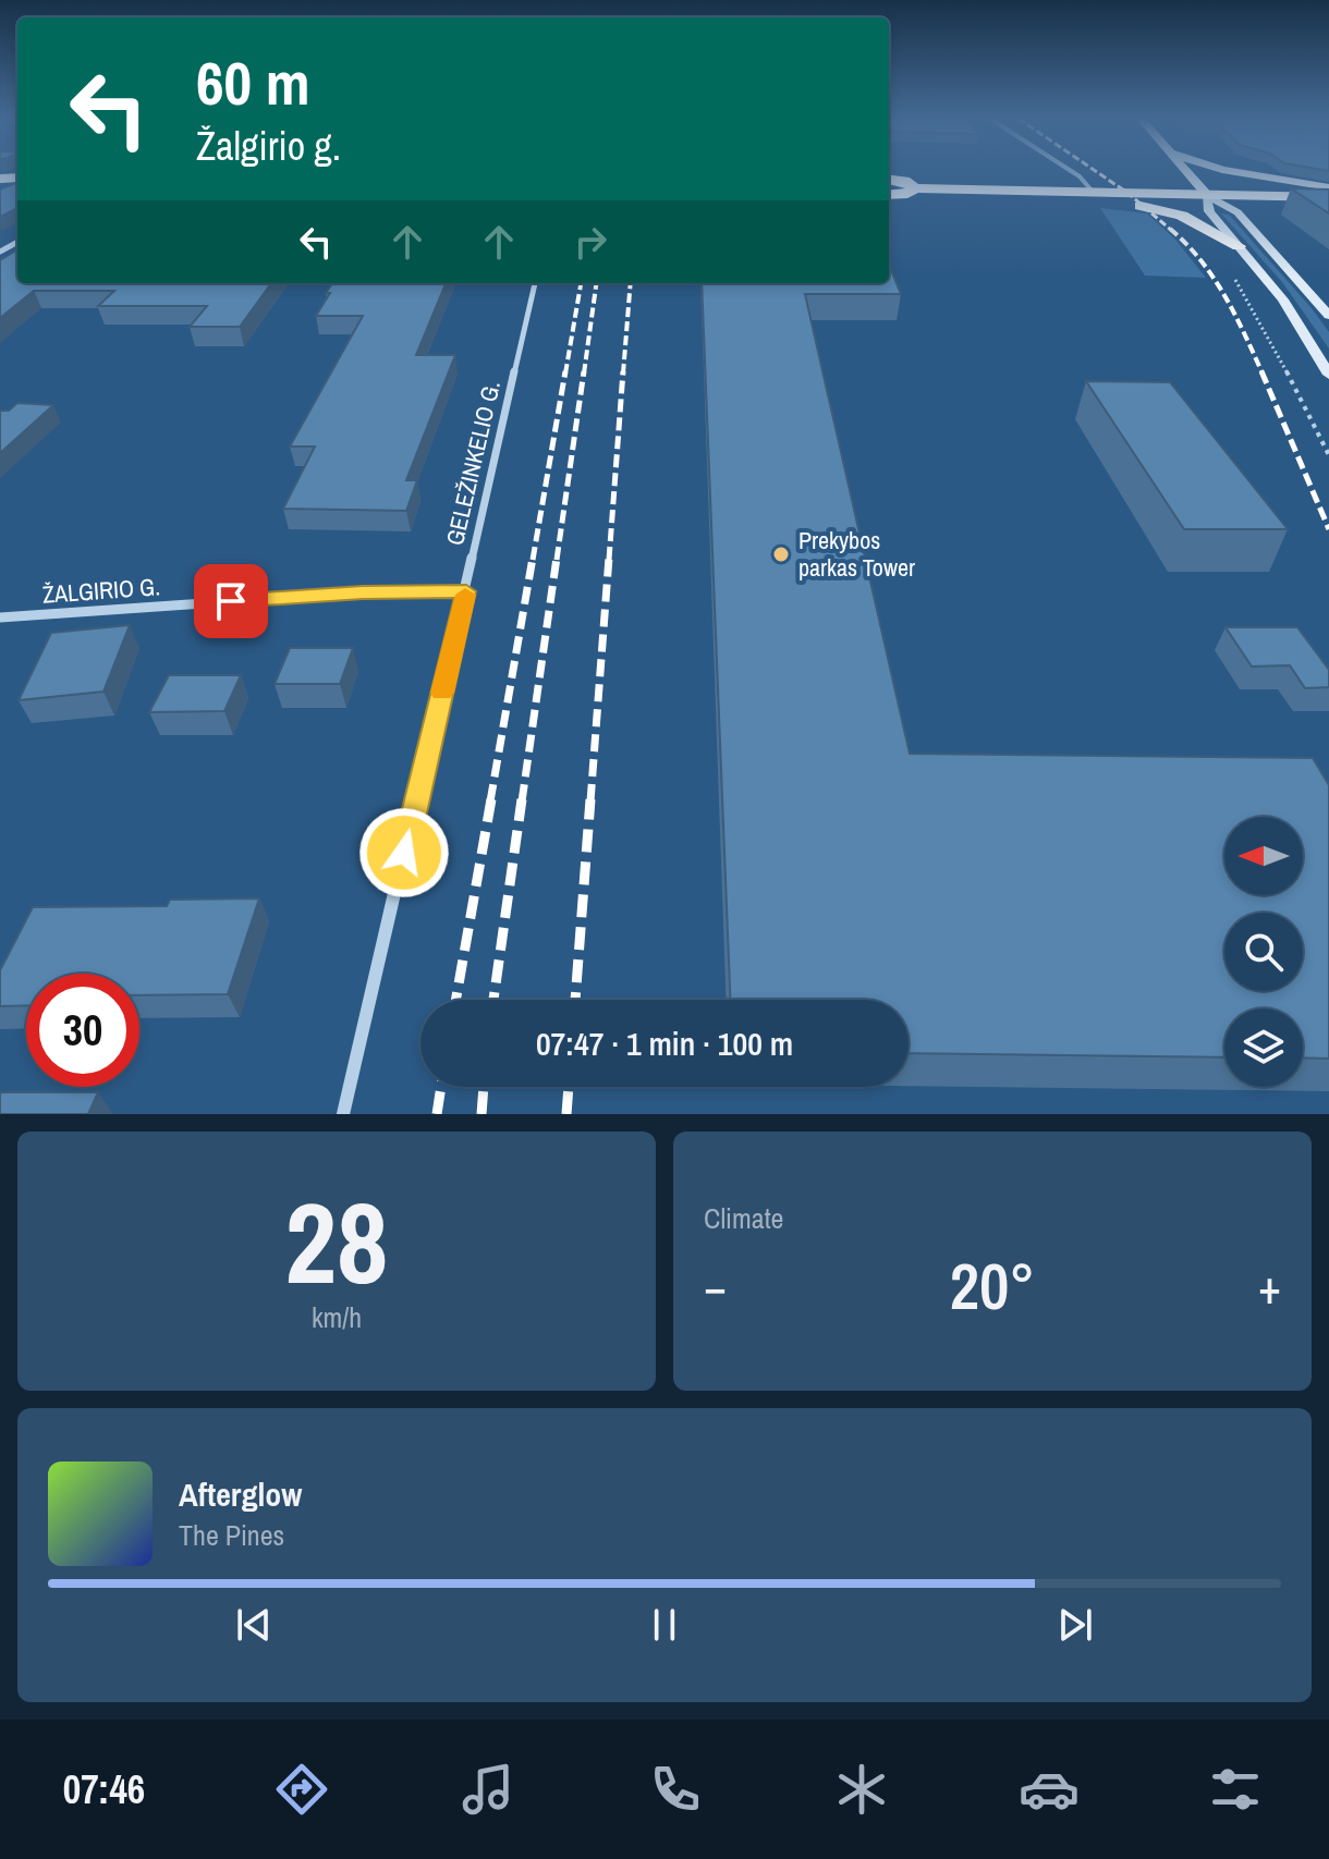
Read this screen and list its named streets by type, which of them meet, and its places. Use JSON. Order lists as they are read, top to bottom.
{
  "streets": {
    "street": ["GELEŽINKELIO G.", "ŽALGIRIO G."]
  },
  "crossings": [
    ["GELEŽINKELIO G.", "ŽALGIRIO G."]
  ],
  "places": ["Prekybos parkas Tower"],
  "north": "left",
  "page": {
    "turn": ["60 m", "Žalgirio g."],
    "limit": "30",
    "trip": "07:47 · 1 min · 100 m",
    "tile": [
      ["28", "km/h"],
      "Climate"
    ],
    "heat": ["−", "20°", "+"],
    "song": ["Afterglow", "The Pines"],
    "tabs": "07:46"
  }
}
